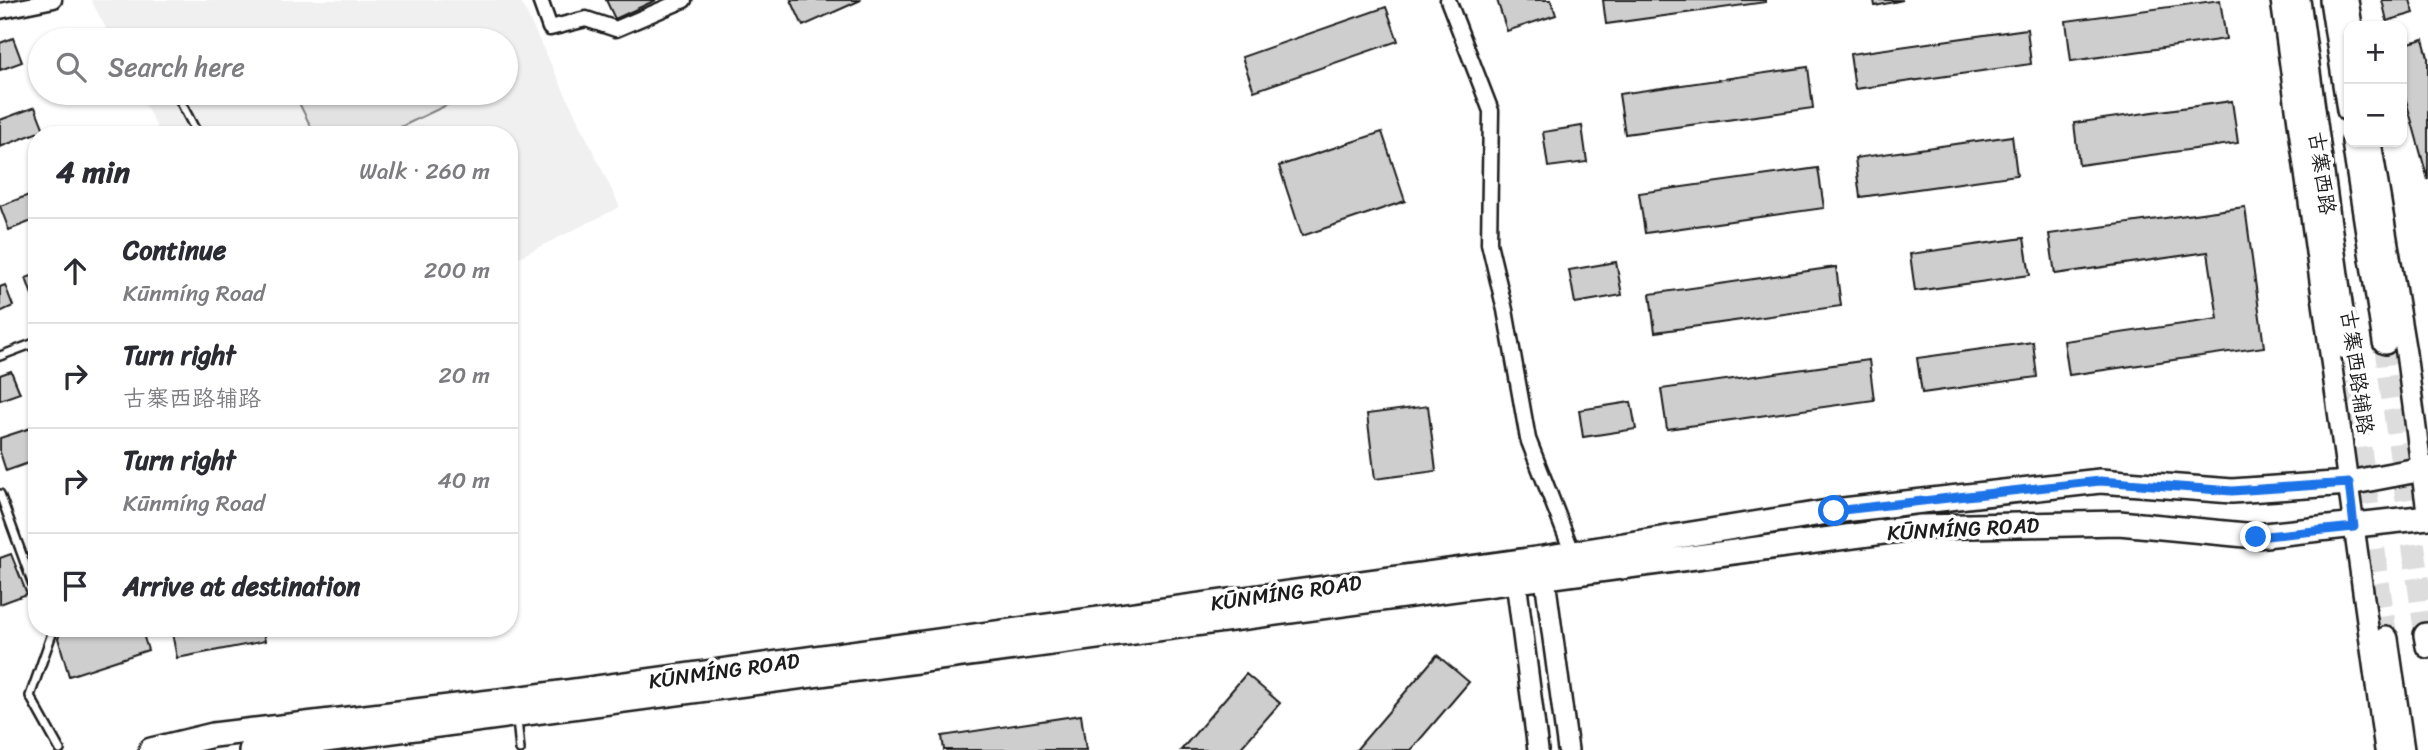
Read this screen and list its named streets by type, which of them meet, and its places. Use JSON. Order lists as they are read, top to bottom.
{
  "streets": {
    "main road": ["古寨西路", "古寨西路辅路", "KŪNMÍNG ROAD"]
  },
  "crossings": [
    ["古寨西路辅路", "KŪNMÍNG ROAD"]
  ],
  "page": {
    "map_buttons": ["+", "−"],
    "search": "Search here",
    "heading": ["4 min", "Walk · 260 m"],
    "list": [
      ["Continue", "Kūnmíng Road", "200 m"],
      ["Turn right", "古寨西路辅路", "20 m"],
      ["Turn right", "Kūnmíng Road", "40 m"],
      "Arrive at destination"
    ]
  }
}
